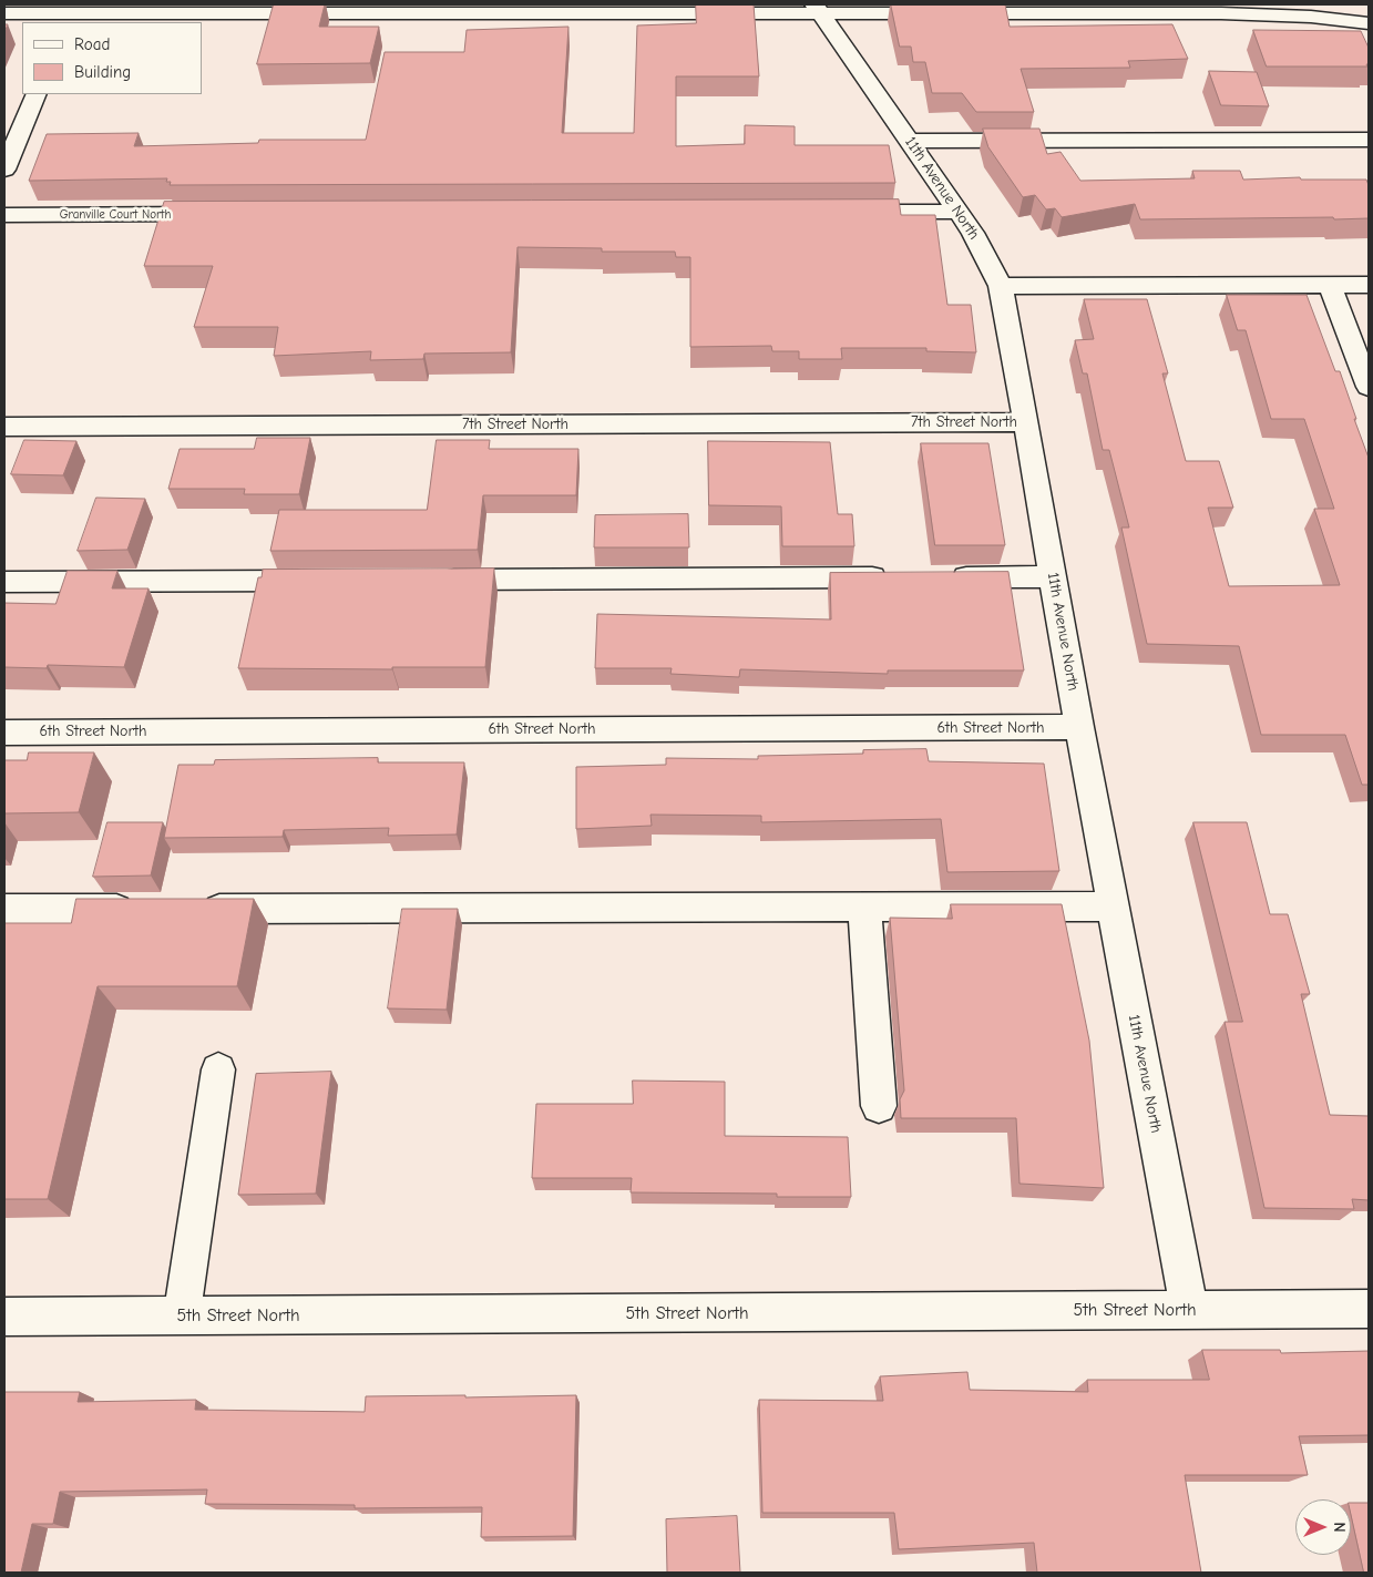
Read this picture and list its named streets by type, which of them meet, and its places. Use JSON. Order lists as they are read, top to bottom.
{
  "streets": {
    "street": [
      "11th Avenue North",
      "Granville Court North",
      "7th Street North",
      "6th Street North",
      "5th Street North"
    ]
  },
  "crossings": [
    ["11th Avenue North", "7th Street North"],
    ["11th Avenue North", "6th Street North"],
    ["11th Avenue North", "5th Street North"]
  ],
  "legend": ["Road", "Building"],
  "north": "right"
}
